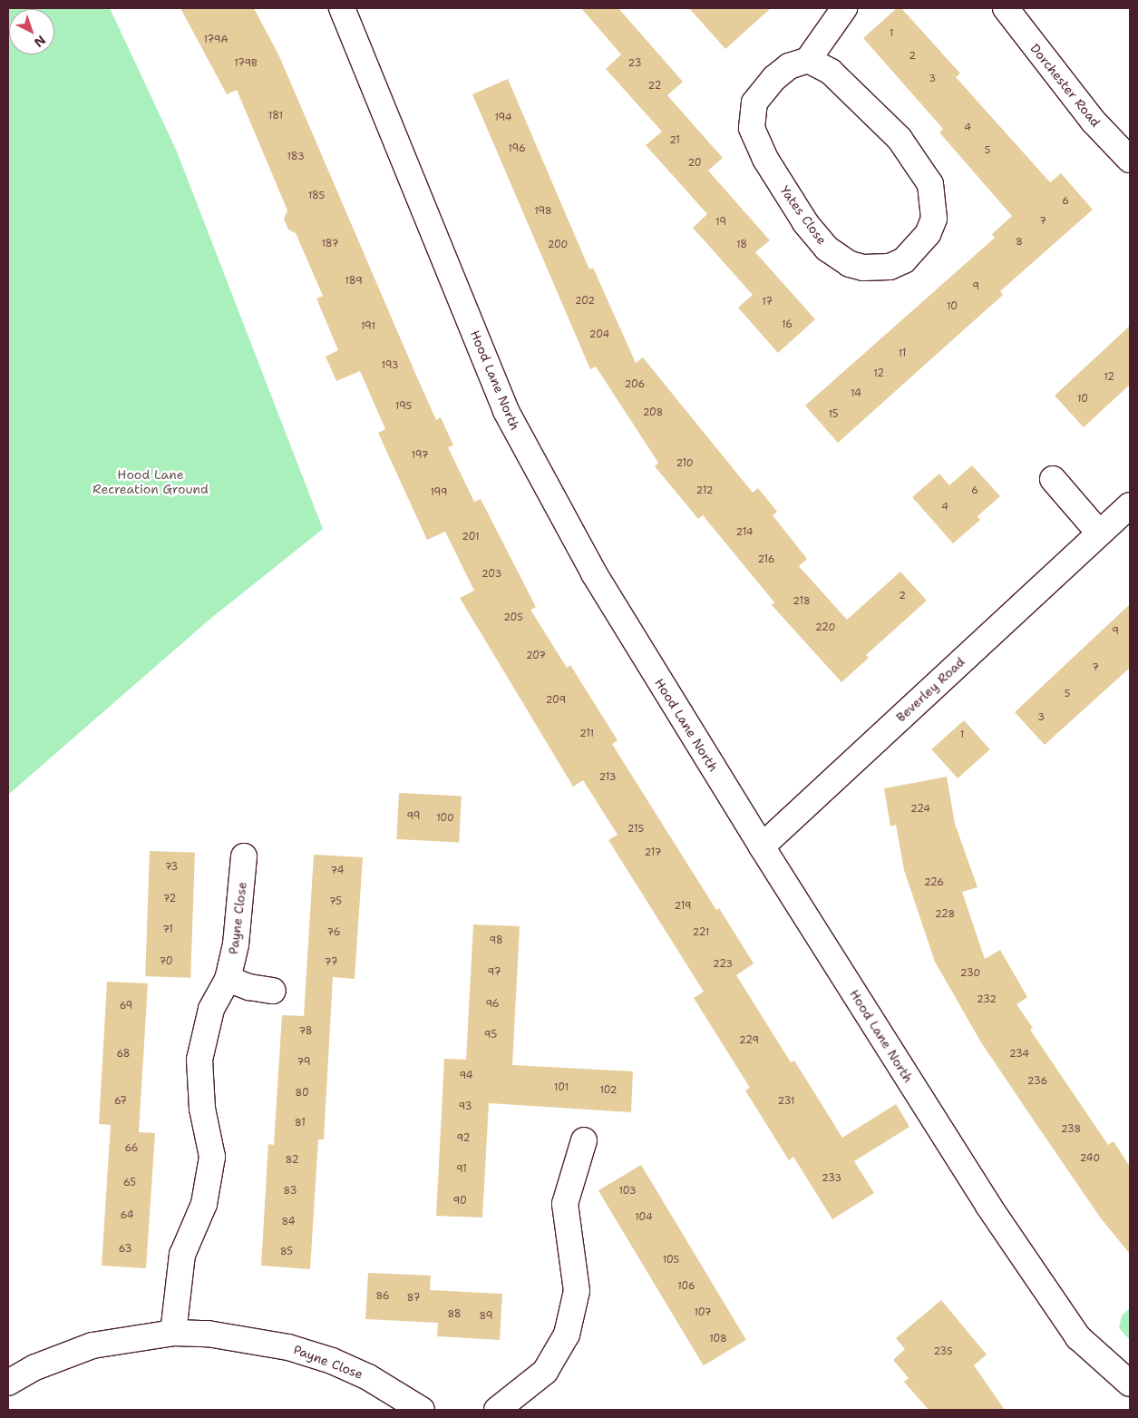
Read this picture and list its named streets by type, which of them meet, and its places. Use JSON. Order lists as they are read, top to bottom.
{
  "streets": {
    "street": [
      "Dorchester Road",
      "Yates Close",
      "Hood Lane North",
      "Beverley Road",
      "Payne Close"
    ]
  },
  "crossings": [
    ["Hood Lane North", "Beverley Road"]
  ],
  "parks": ["Hood Lane Recreation Ground"],
  "house_numbers": [
    "1",
    "179A",
    "2",
    "179B",
    "23",
    "3",
    "22",
    "181",
    "194",
    "4",
    "21",
    "196",
    "5",
    "183",
    "20",
    "185",
    "6",
    "198",
    "7",
    "19",
    "8",
    "187",
    "200",
    "18",
    "189",
    "9",
    "202",
    "17",
    "10",
    "16",
    "191",
    "204",
    "11",
    "193",
    "12",
    "12",
    "206",
    "14",
    "10",
    "195",
    "208",
    "15",
    "197",
    "210",
    "212",
    "6",
    "199",
    "4",
    "214",
    "201",
    "216",
    "203",
    "2",
    "218",
    "205",
    "220",
    "9",
    "207",
    "7",
    "5",
    "209",
    "3",
    "211",
    "1",
    "213",
    "224",
    "99",
    "100",
    "215",
    "217",
    "73",
    "74",
    "226",
    "72",
    "75",
    "219",
    "228",
    "71",
    "76",
    "221",
    "98",
    "70",
    "77",
    "223",
    "97",
    "230",
    "232",
    "96",
    "69",
    "78",
    "95",
    "229",
    "68",
    "234",
    "79",
    "94",
    "236",
    "101",
    "102",
    "80",
    "67",
    "231",
    "93",
    "81",
    "238",
    "92",
    "66",
    "240",
    "82",
    "91",
    "233",
    "65",
    "83",
    "103",
    "90",
    "64",
    "104",
    "84",
    "63",
    "85",
    "105",
    "106",
    "86",
    "87",
    "107",
    "88",
    "89",
    "108",
    "235"
  ],
  "north": "bottom right"
}
